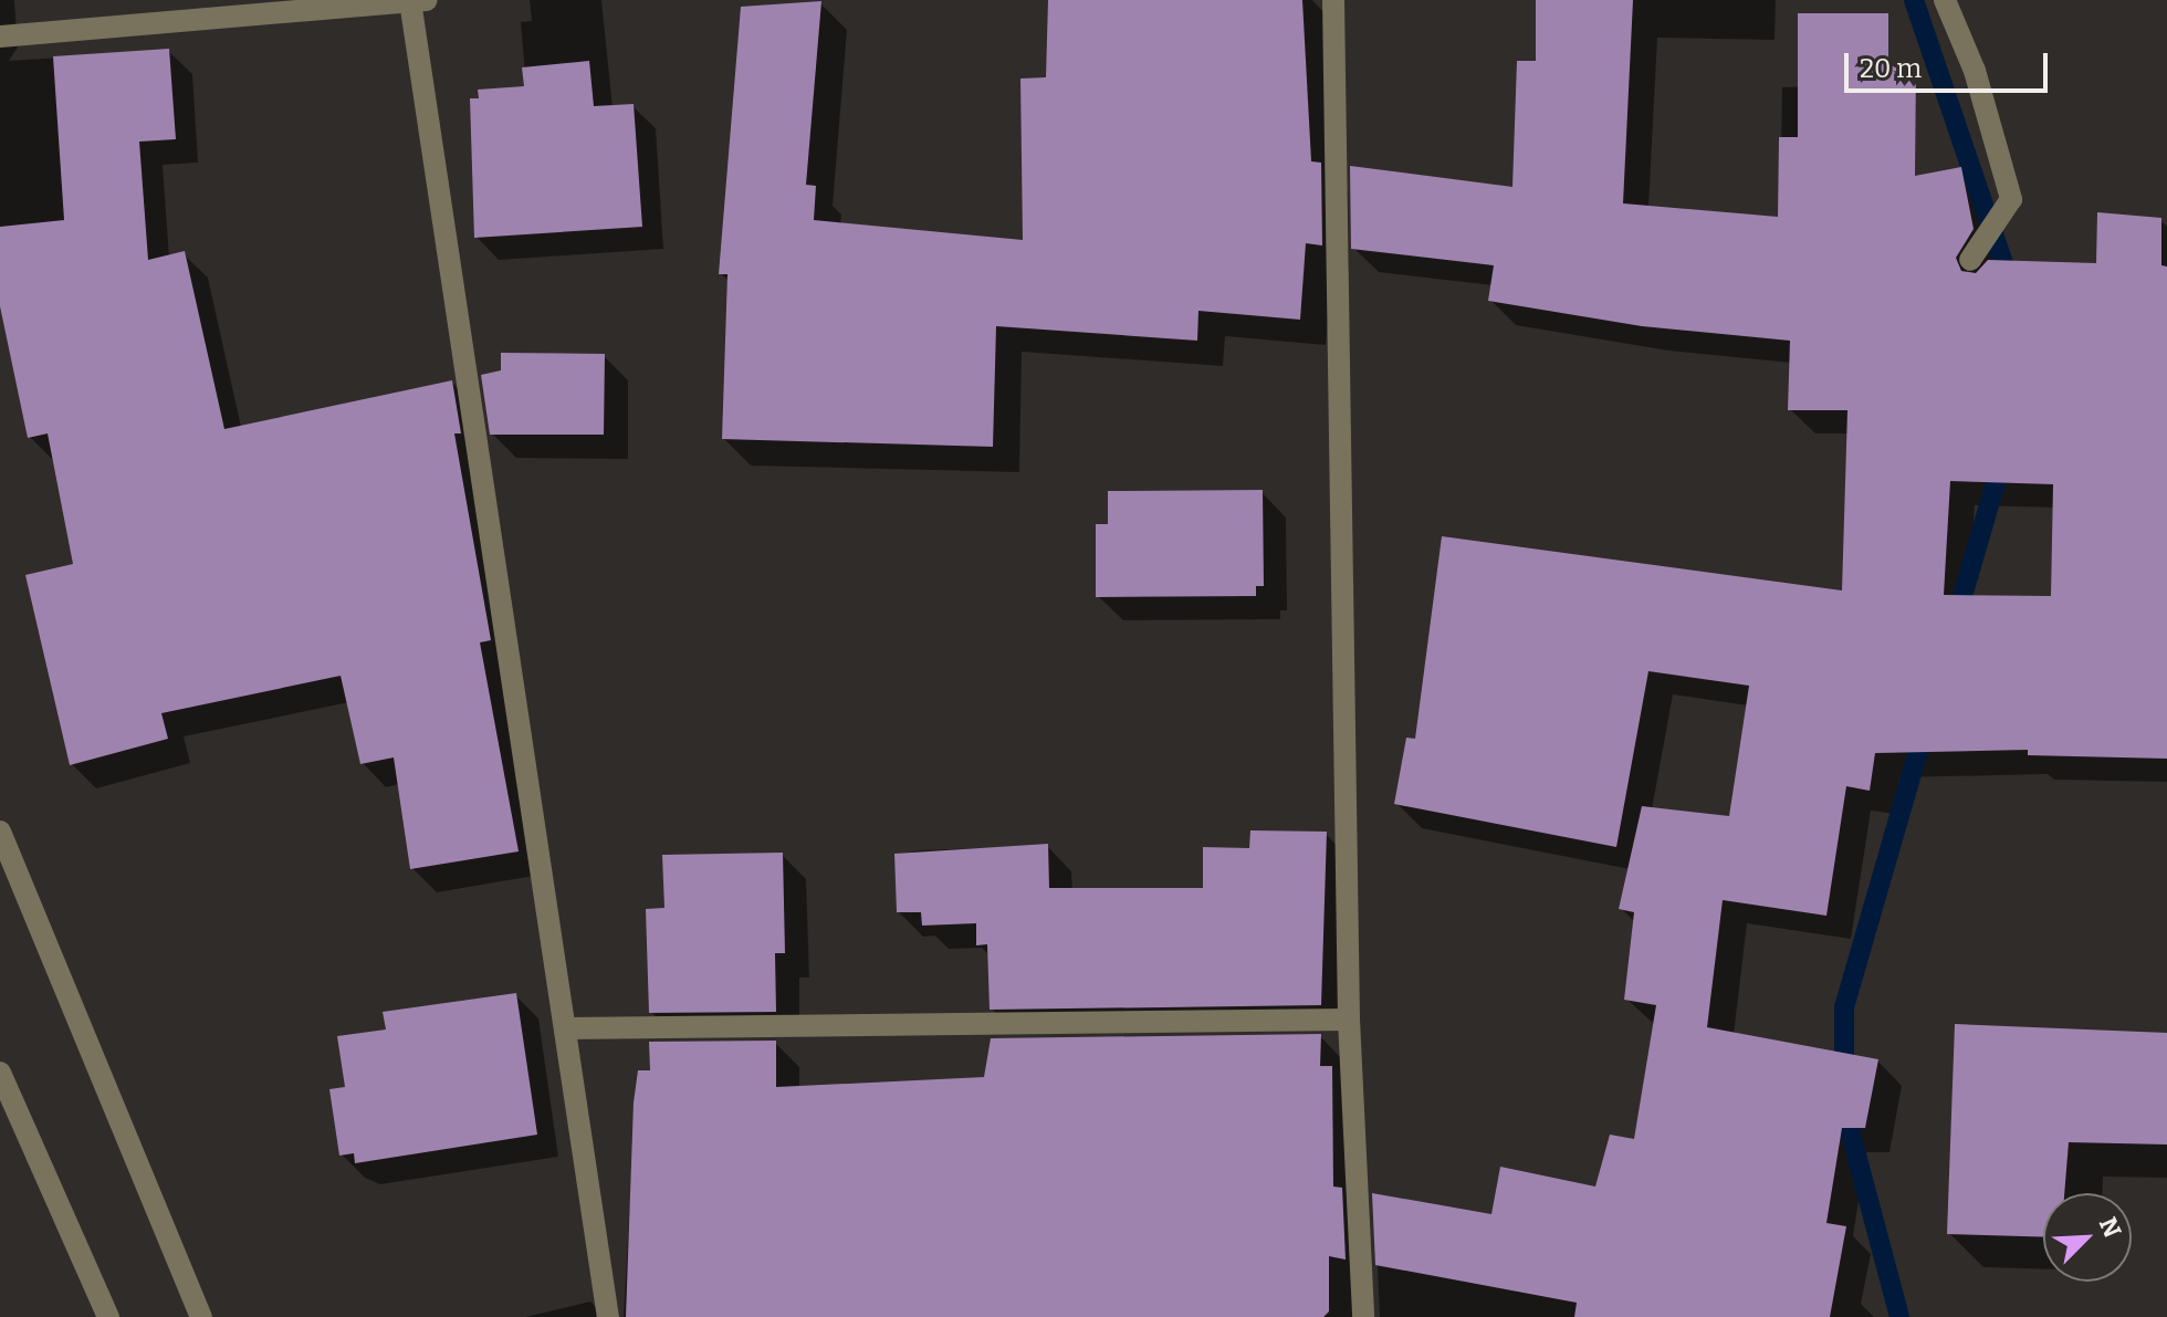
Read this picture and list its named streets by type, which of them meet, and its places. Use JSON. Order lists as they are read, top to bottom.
{
  "scale_bar": "20 m",
  "north": "top right"
}
